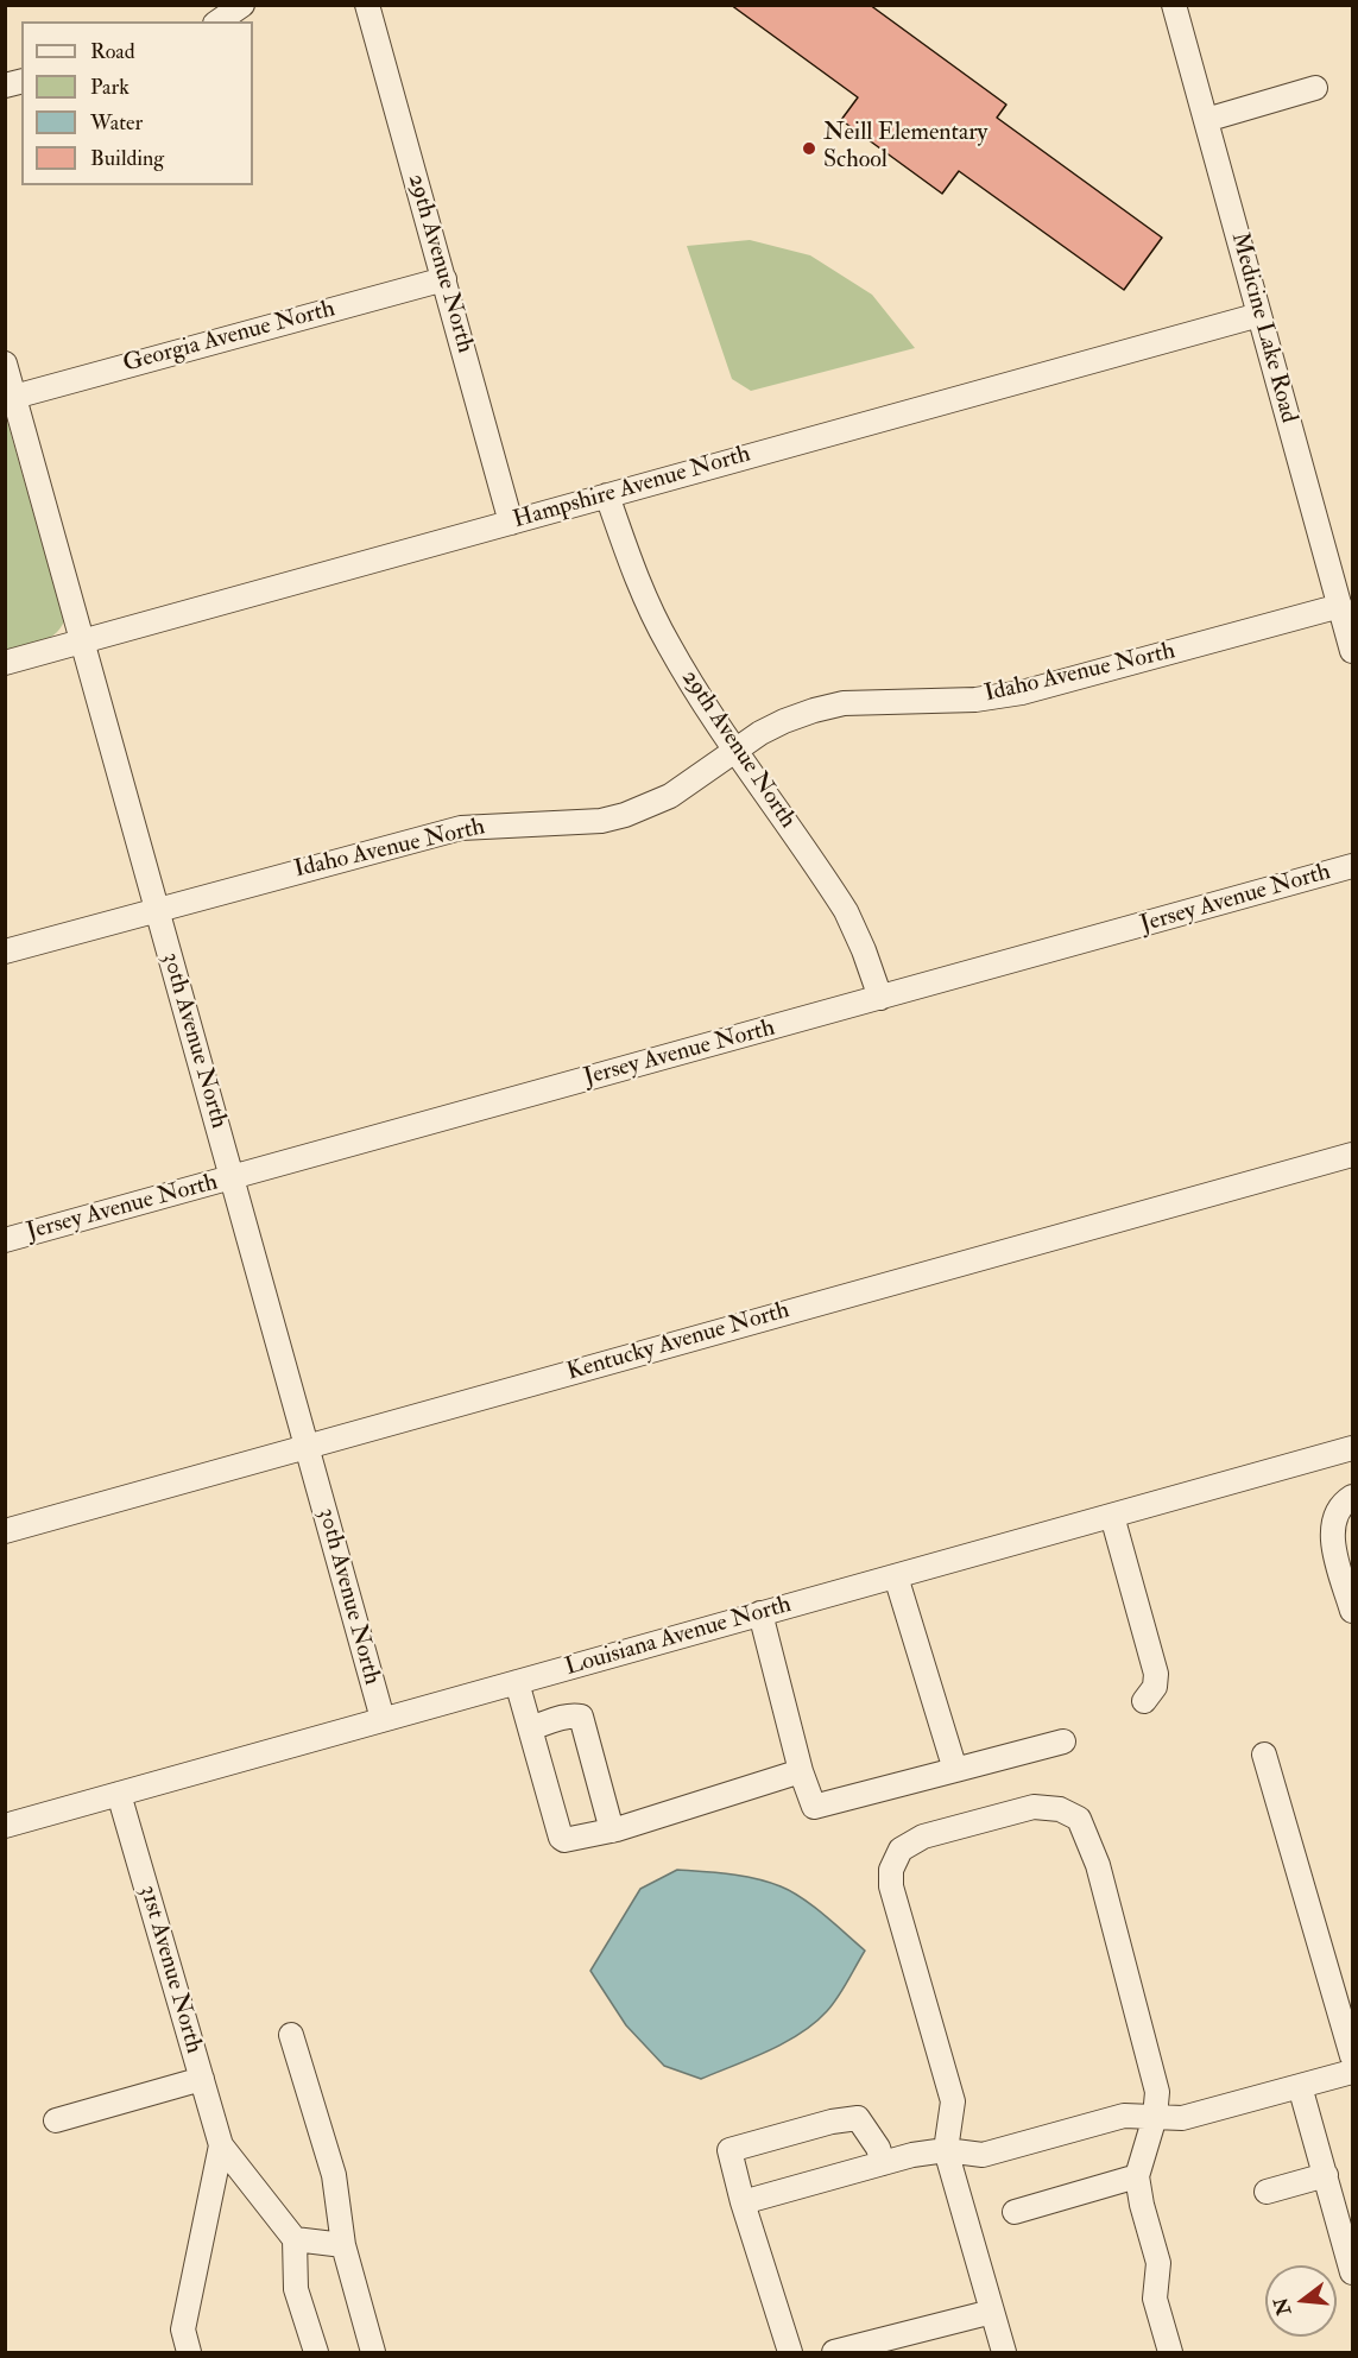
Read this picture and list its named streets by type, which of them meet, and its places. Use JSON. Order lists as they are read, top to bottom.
{
  "streets": {
    "street": [
      "29th Avenue North",
      "Medicine Lake Road",
      "Georgia Avenue North",
      "Hampshire Avenue North",
      "Idaho Avenue North",
      "Jersey Avenue North",
      "30th Avenue North",
      "Kentucky Avenue North",
      "Louisiana Avenue North",
      "31st Avenue North"
    ]
  },
  "crossings": [
    ["29th Avenue North", "Georgia Avenue North"],
    ["29th Avenue North", "Hampshire Avenue North"],
    ["29th Avenue North", "Idaho Avenue North"],
    ["29th Avenue North", "Jersey Avenue North"],
    ["Medicine Lake Road", "Hampshire Avenue North"],
    ["Medicine Lake Road", "Idaho Avenue North"],
    ["Georgia Avenue North", "30th Avenue North"],
    ["Hampshire Avenue North", "30th Avenue North"],
    ["Idaho Avenue North", "30th Avenue North"],
    ["Jersey Avenue North", "30th Avenue North"],
    ["30th Avenue North", "Kentucky Avenue North"],
    ["30th Avenue North", "Louisiana Avenue North"],
    ["Louisiana Avenue North", "31st Avenue North"]
  ],
  "places": ["Neill Elementary School"],
  "legend": [
    "Road",
    "Park",
    "Water",
    "Building"
  ],
  "north": "left"
}
